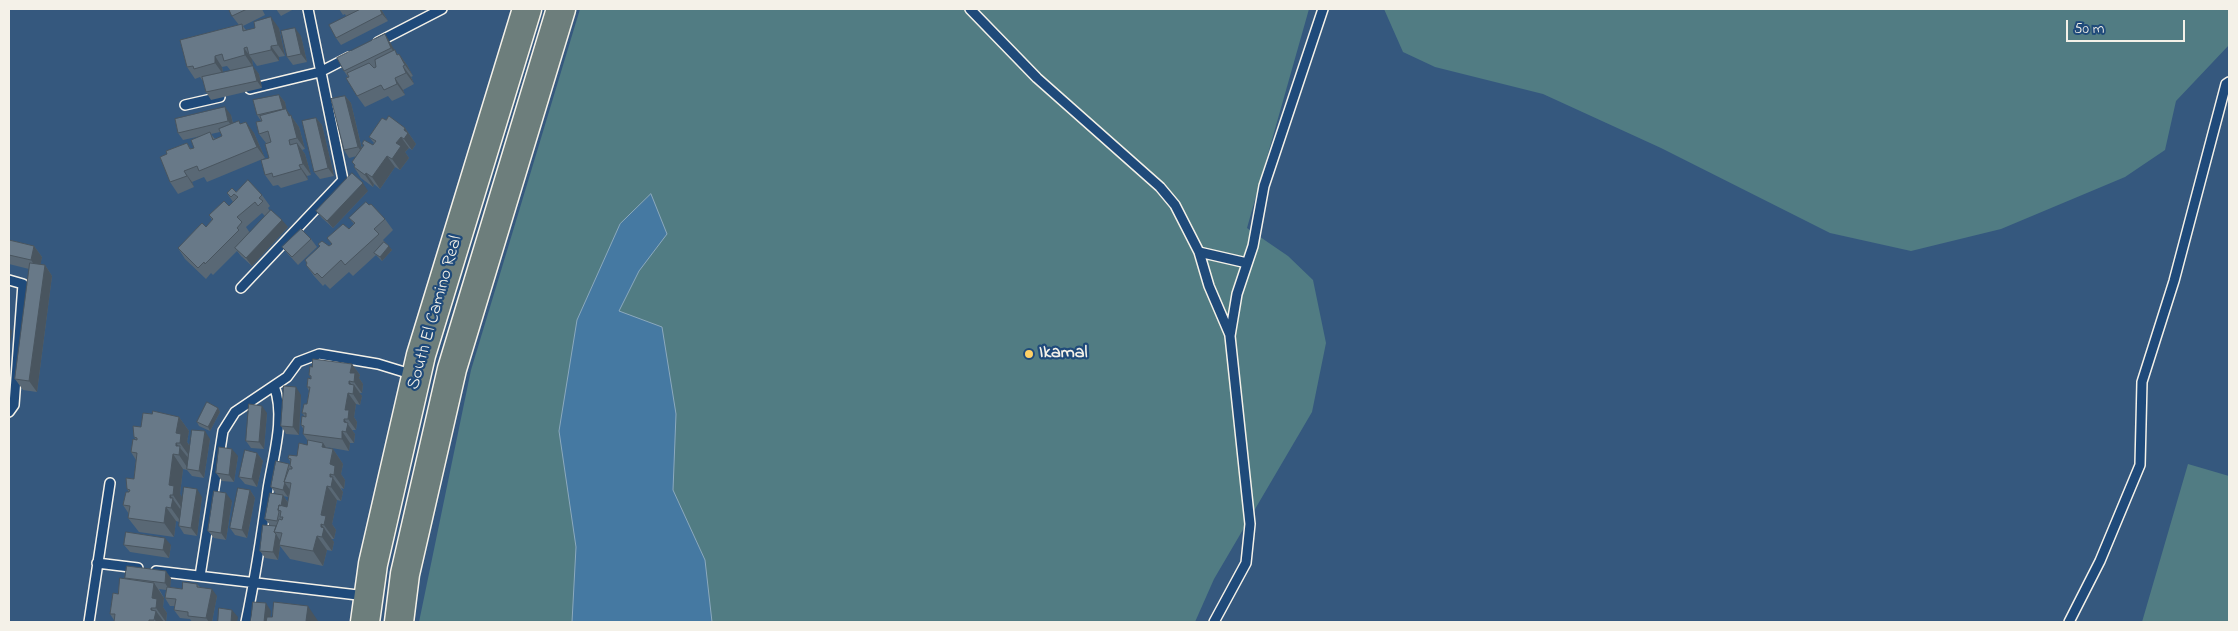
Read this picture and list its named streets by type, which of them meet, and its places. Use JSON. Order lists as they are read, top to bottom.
{
  "streets": {
    "main road": ["South El Camino Real"]
  },
  "places": ["Ikamal"],
  "scale_bar": "50 m"
}
